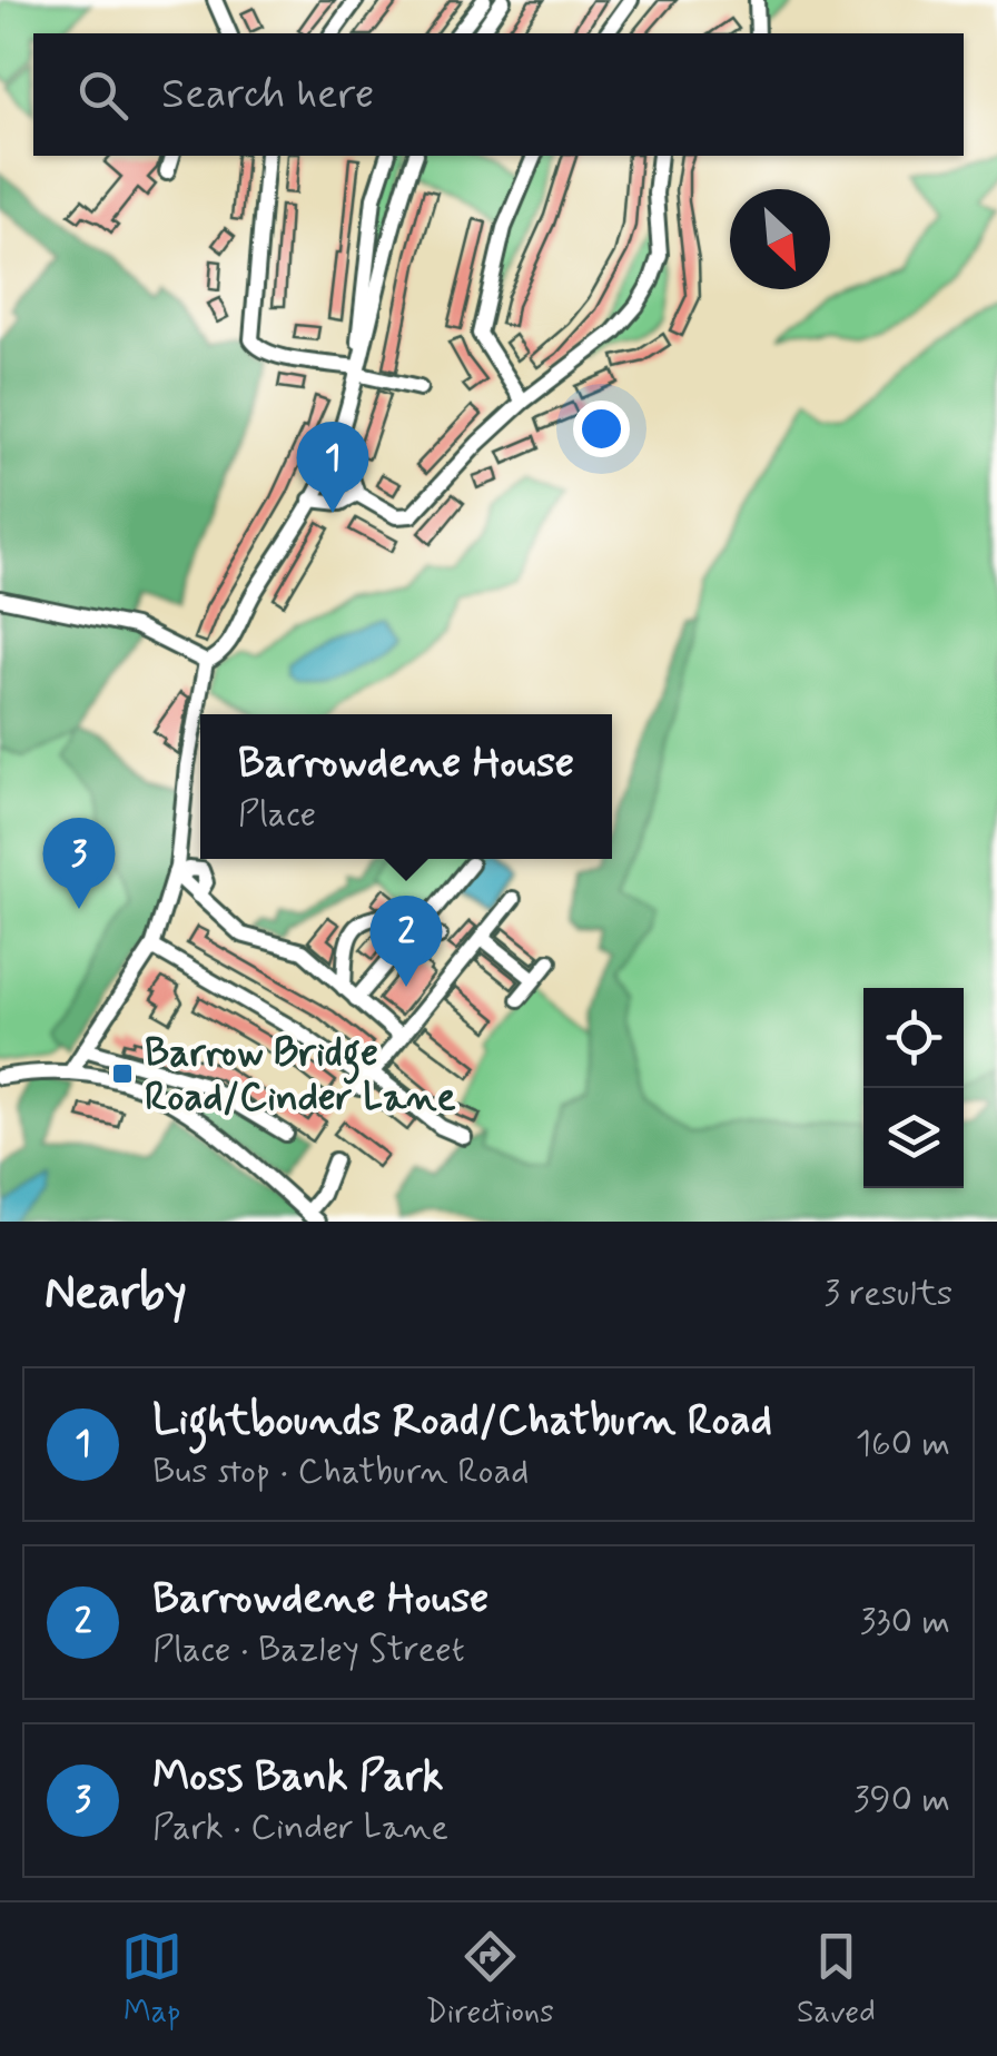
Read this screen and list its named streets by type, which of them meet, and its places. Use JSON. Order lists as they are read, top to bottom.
{
  "places": {
    "transit": ["Barrow Bridge Road/Cinder Lane"]
  },
  "north": "bottom right",
  "page": {
    "search": "Search here",
    "pins": ["1", "3", "2"],
    "popup": ["Barrowdene House", "Place"],
    "heading": ["Nearby", "3 results"],
    "list": [
      {
        "mark": "1",
        "name": "Lightbounds Road/Chatburn Road",
        "note": "Bus stop · Chatburn Road",
        "value": "160 m"
      },
      {
        "mark": "2",
        "name": "Barrowdene House",
        "note": "Place · Bazley Street",
        "value": "330 m"
      },
      {
        "mark": "3",
        "name": "Moss Bank Park",
        "note": "Park · Cinder Lane",
        "value": "390 m"
      }
    ],
    "nav": ["Map", "Directions", "Saved"]
  }
}
